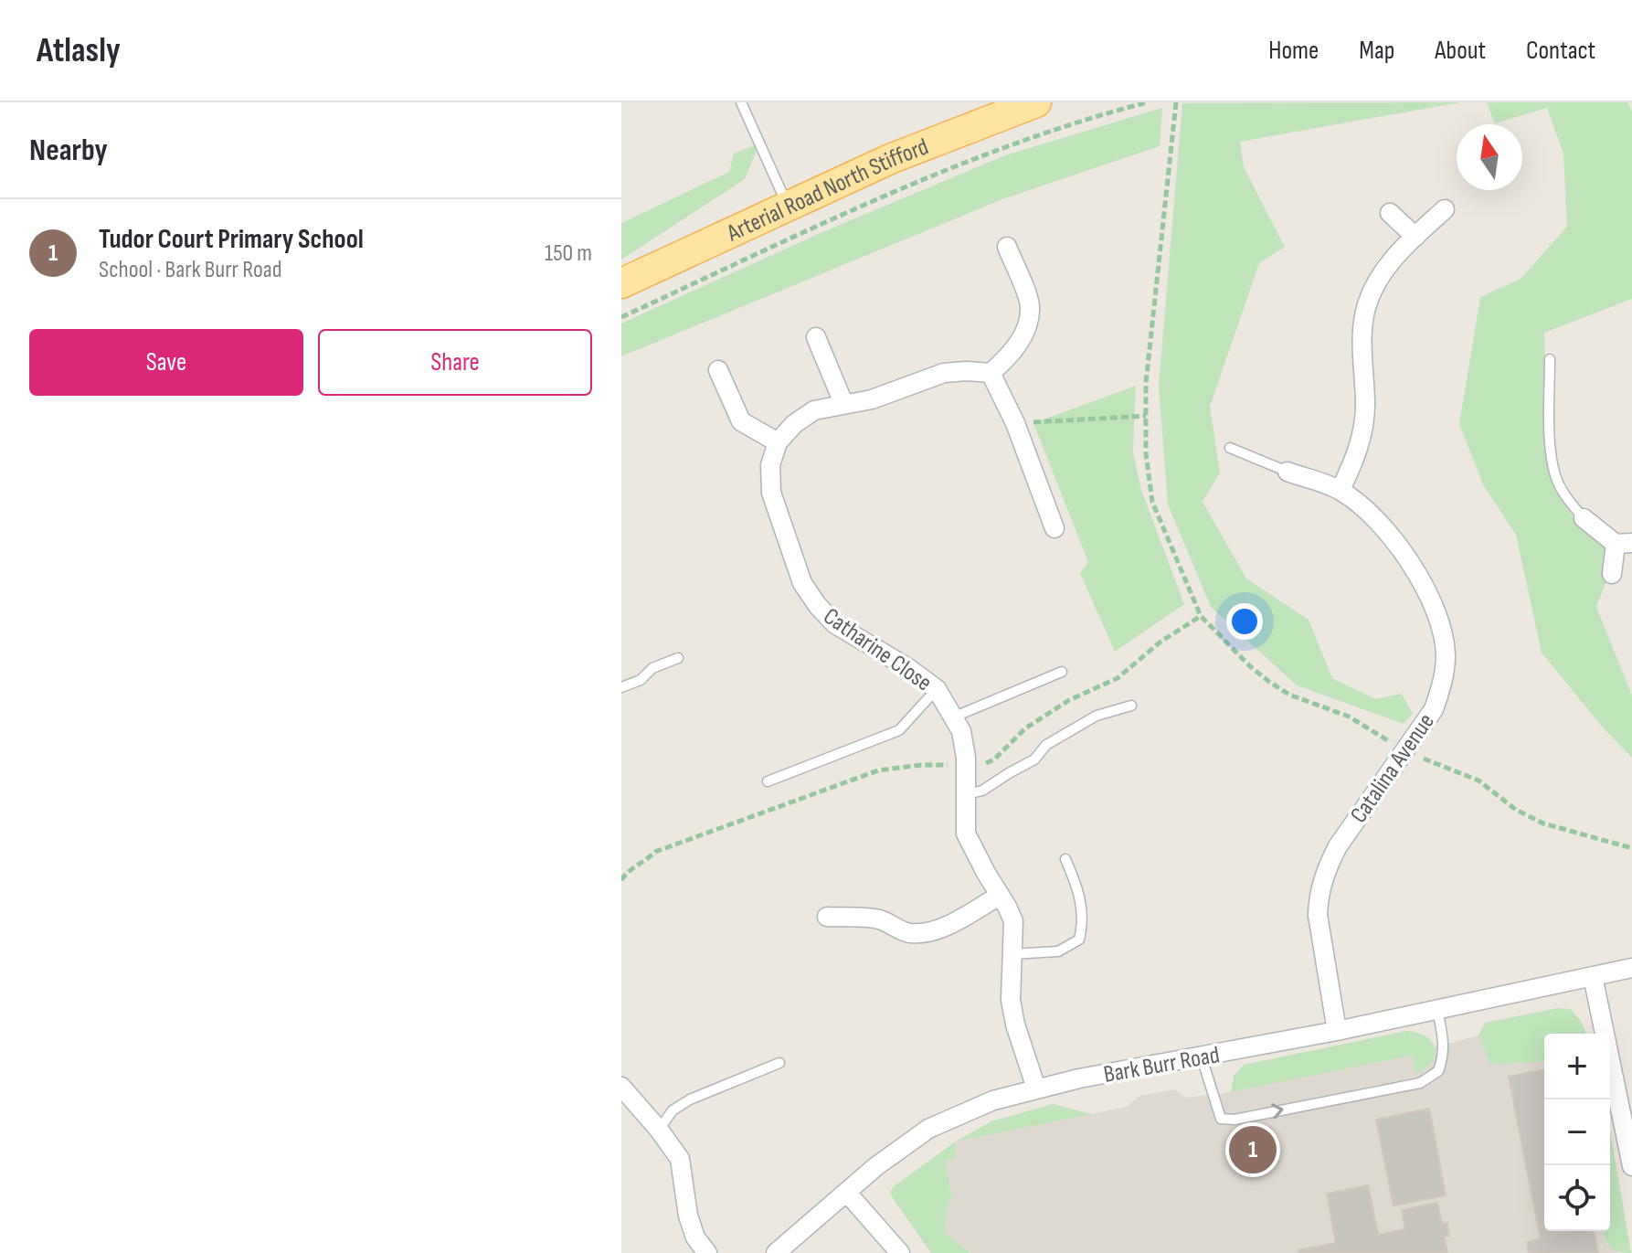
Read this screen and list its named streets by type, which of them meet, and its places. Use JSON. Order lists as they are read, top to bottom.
{
  "streets": {
    "main road": ["Arterial Road North Stifford"],
    "street": ["Catharine Close", "Catalina Avenue", "Bark Burr Road"]
  },
  "crossings": [
    ["Catharine Close", "Bark Burr Road"],
    ["Catalina Avenue", "Bark Burr Road"]
  ],
  "north": "top",
  "page": {
    "header": "Atlasly",
    "nav": [
      "Home",
      "Map",
      "About",
      "Contact"
    ],
    "heading": "Nearby",
    "list": [
      {
        "mark": "1",
        "name": "Tudor Court Primary School",
        "note": "School · Bark Burr Road",
        "value": "150 m"
      }
    ],
    "buttons": ["Save", "Share"],
    "map_buttons": ["+", "−"],
    "pins": "1"
  }
}
